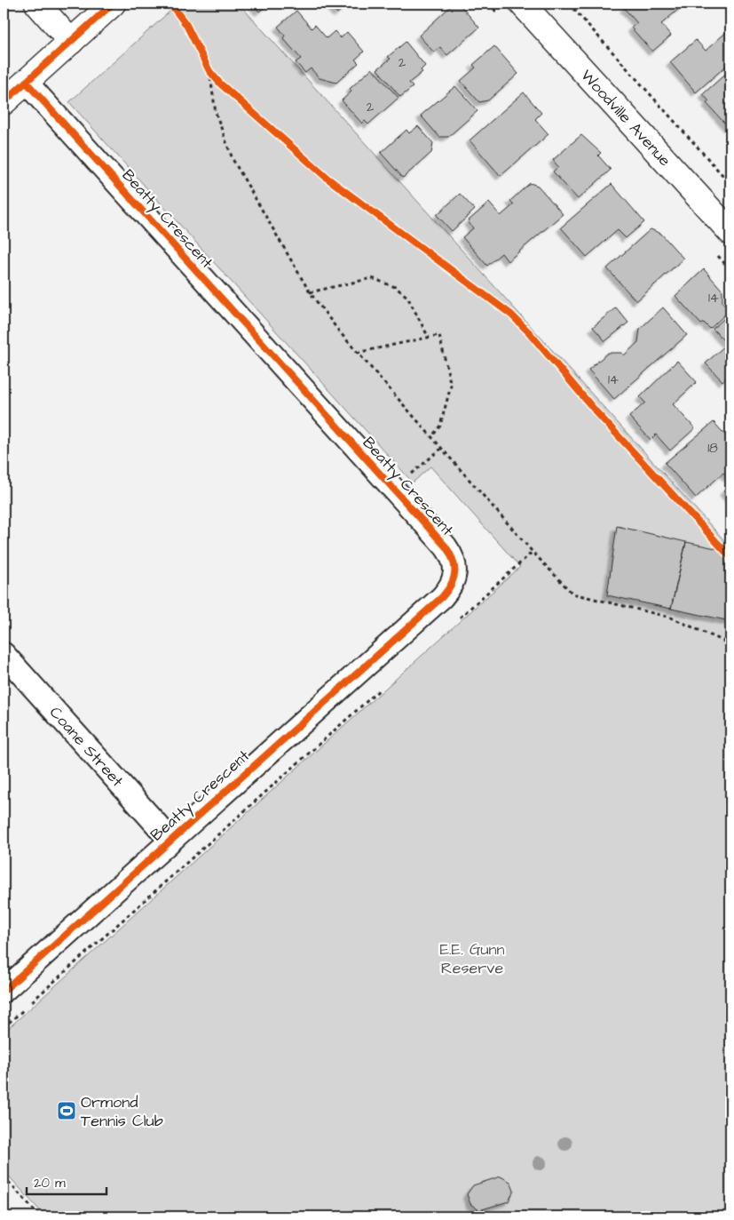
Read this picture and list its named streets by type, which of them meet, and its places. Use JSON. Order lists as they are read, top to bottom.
{
  "streets": {
    "street": ["Woodville Avenue", "Beatty Crescent", "Coane Street"]
  },
  "crossings": [
    ["Beatty Crescent", "Coane Street"]
  ],
  "parks": ["E.E. Gunn Reserve"],
  "places": {
    "sports": ["Ormond Tennis Club"]
  },
  "house_numbers": [
    "2",
    "2",
    "14",
    "14",
    "18"
  ],
  "scale_bar": "20 m"
}
